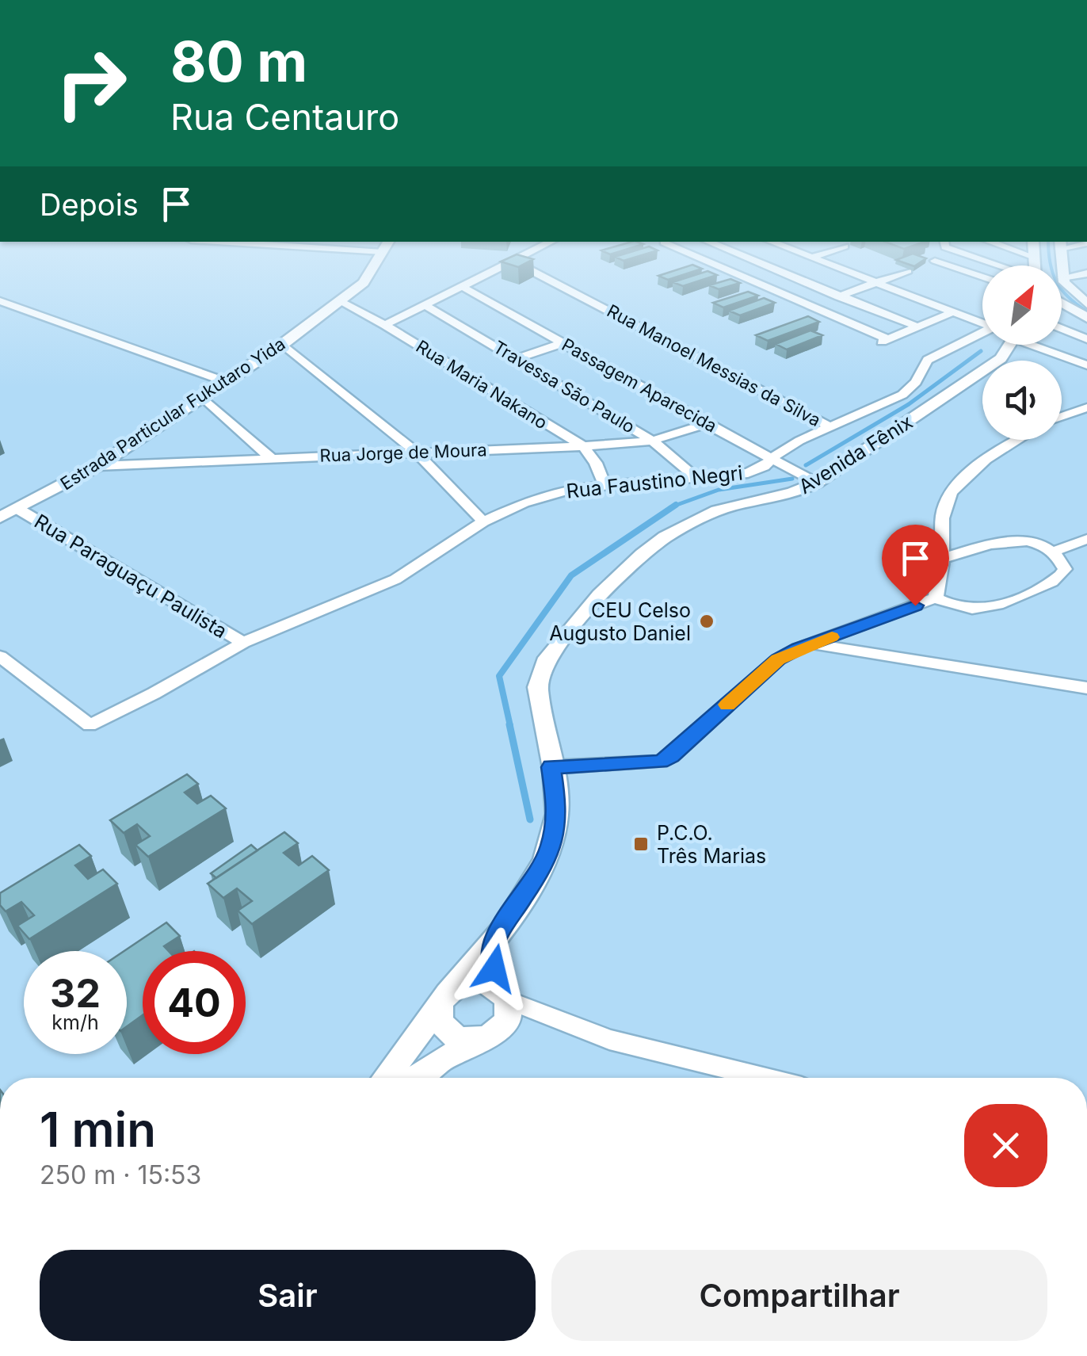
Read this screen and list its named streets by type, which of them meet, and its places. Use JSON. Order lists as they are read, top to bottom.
{
  "streets": {
    "street": [
      "Rua Manoel Messias da Silva",
      "Rua Maria Nakano",
      "Passagem Aparecida",
      "Travessa São Paulo",
      "Estrada Particular Fukutaro Yida",
      "Rua Jorge de Moura",
      "Avenida Fênix",
      "Rua Faustino Negri",
      "Rua Paraguaçu Paulista"
    ]
  },
  "crossings": [
    ["Rua Manoel Messias da Silva", "Rua Faustino Negri"],
    ["Rua Maria Nakano", "Estrada Particular Fukutaro Yida"],
    ["Rua Maria Nakano", "Rua Jorge de Moura"],
    ["Rua Maria Nakano", "Rua Faustino Negri"],
    ["Passagem Aparecida", "Rua Jorge de Moura"],
    ["Passagem Aparecida", "Avenida Fênix"],
    ["Passagem Aparecida", "Rua Faustino Negri"],
    ["Travessa São Paulo", "Rua Jorge de Moura"],
    ["Travessa São Paulo", "Rua Faustino Negri"],
    ["Estrada Particular Fukutaro Yida", "Rua Jorge de Moura"],
    ["Estrada Particular Fukutaro Yida", "Rua Paraguaçu Paulista"],
    ["Rua Faustino Negri", "Rua Paraguaçu Paulista"]
  ],
  "places": {
    "other": ["CEU Celso Augusto Daniel"],
    "transit": ["P.C.O. Três Marias"]
  },
  "north": "top right",
  "page": {
    "turn": ["80 m", "Rua Centauro"],
    "then": "Depois",
    "speed": "32 km/h",
    "limit": "40",
    "heading": ["1 min", "250 m · 15:53"],
    "buttons": ["Sair", "Compartilhar"]
  }
}
